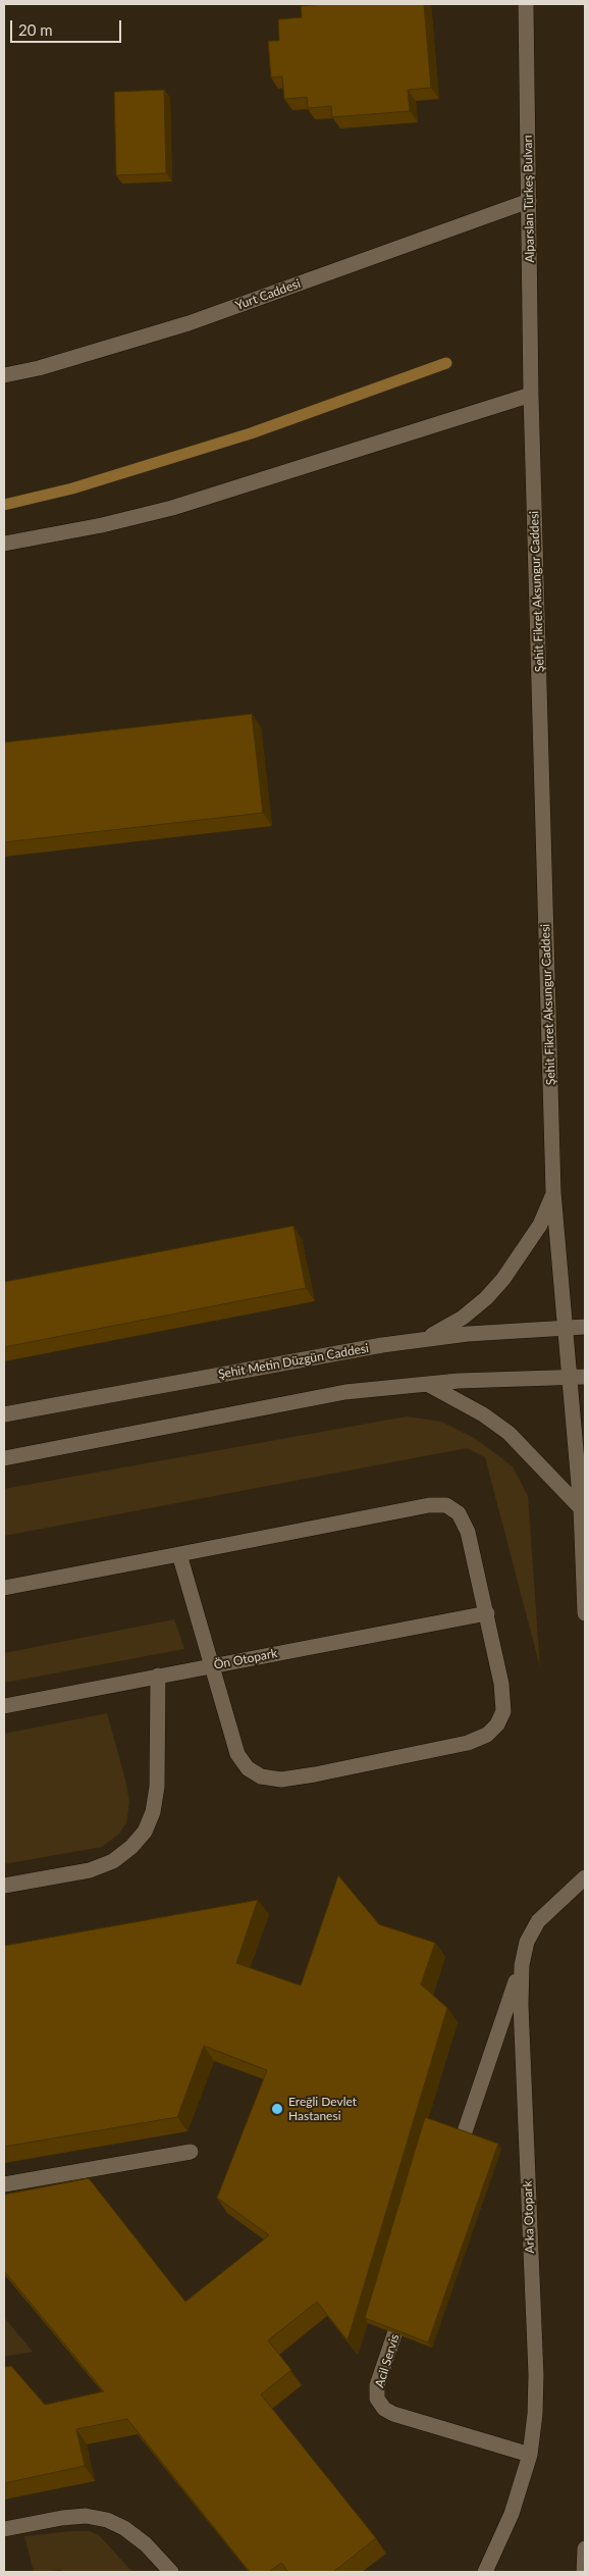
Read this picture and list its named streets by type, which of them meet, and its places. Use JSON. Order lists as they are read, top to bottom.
{
  "streets": {
    "main road": [
      "Alparslan Türkeş Bulvarı",
      "Yurt Caddesi",
      "Şehit Fikret Aksungur Caddesi",
      "Şehit Metin Düzgün Caddesi",
      "Ön Otopark",
      "Arka Otopark",
      "Acil Servis"
    ]
  },
  "crossings": [
    ["Alparslan Türkeş Bulvarı", "Yurt Caddesi"],
    ["Alparslan Türkeş Bulvarı", "Şehit Fikret Aksungur Caddesi"],
    ["Şehit Fikret Aksungur Caddesi", "Şehit Metin Düzgün Caddesi"],
    ["Arka Otopark", "Acil Servis"]
  ],
  "places": ["Ereğli Devlet Hastanesi"],
  "scale_bar": "20 m"
}
